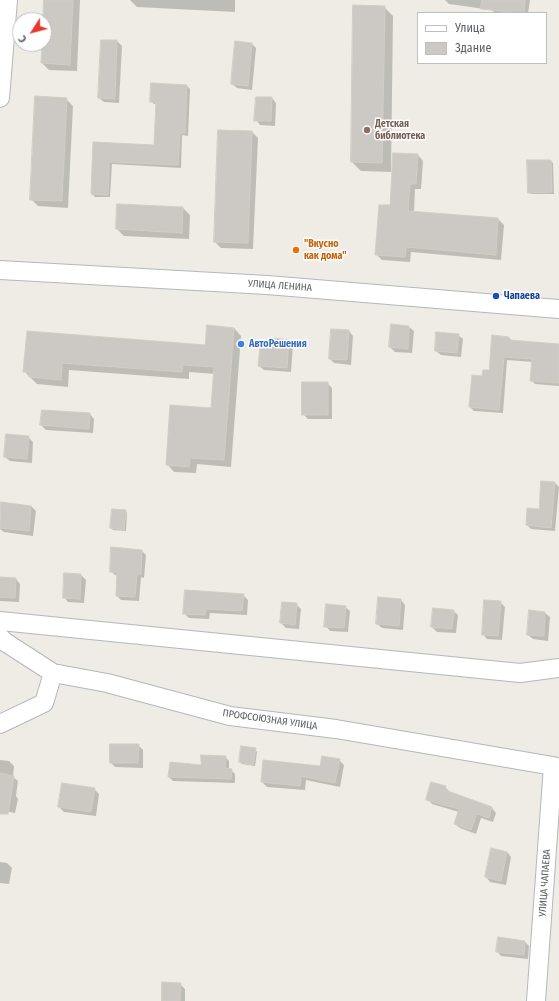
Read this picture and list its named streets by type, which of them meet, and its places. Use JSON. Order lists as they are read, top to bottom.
{
  "streets": {
    "street": ["УЛИЦА ЛЕНИНА", "ПРОФСОЮЗНАЯ УЛИЦА", "УЛИЦА ЧАПАЕВА"]
  },
  "crossings": [
    ["ПРОФСОЮЗНАЯ УЛИЦА", "УЛИЦА ЧАПАЕВА"]
  ],
  "places": [
    "Детская библиотека",
    "\"Вкусно как дома\"",
    "Чапаева",
    "АвтоРешения"
  ],
  "legend": ["Улица", "Здание"],
  "north": "bottom left"
}
